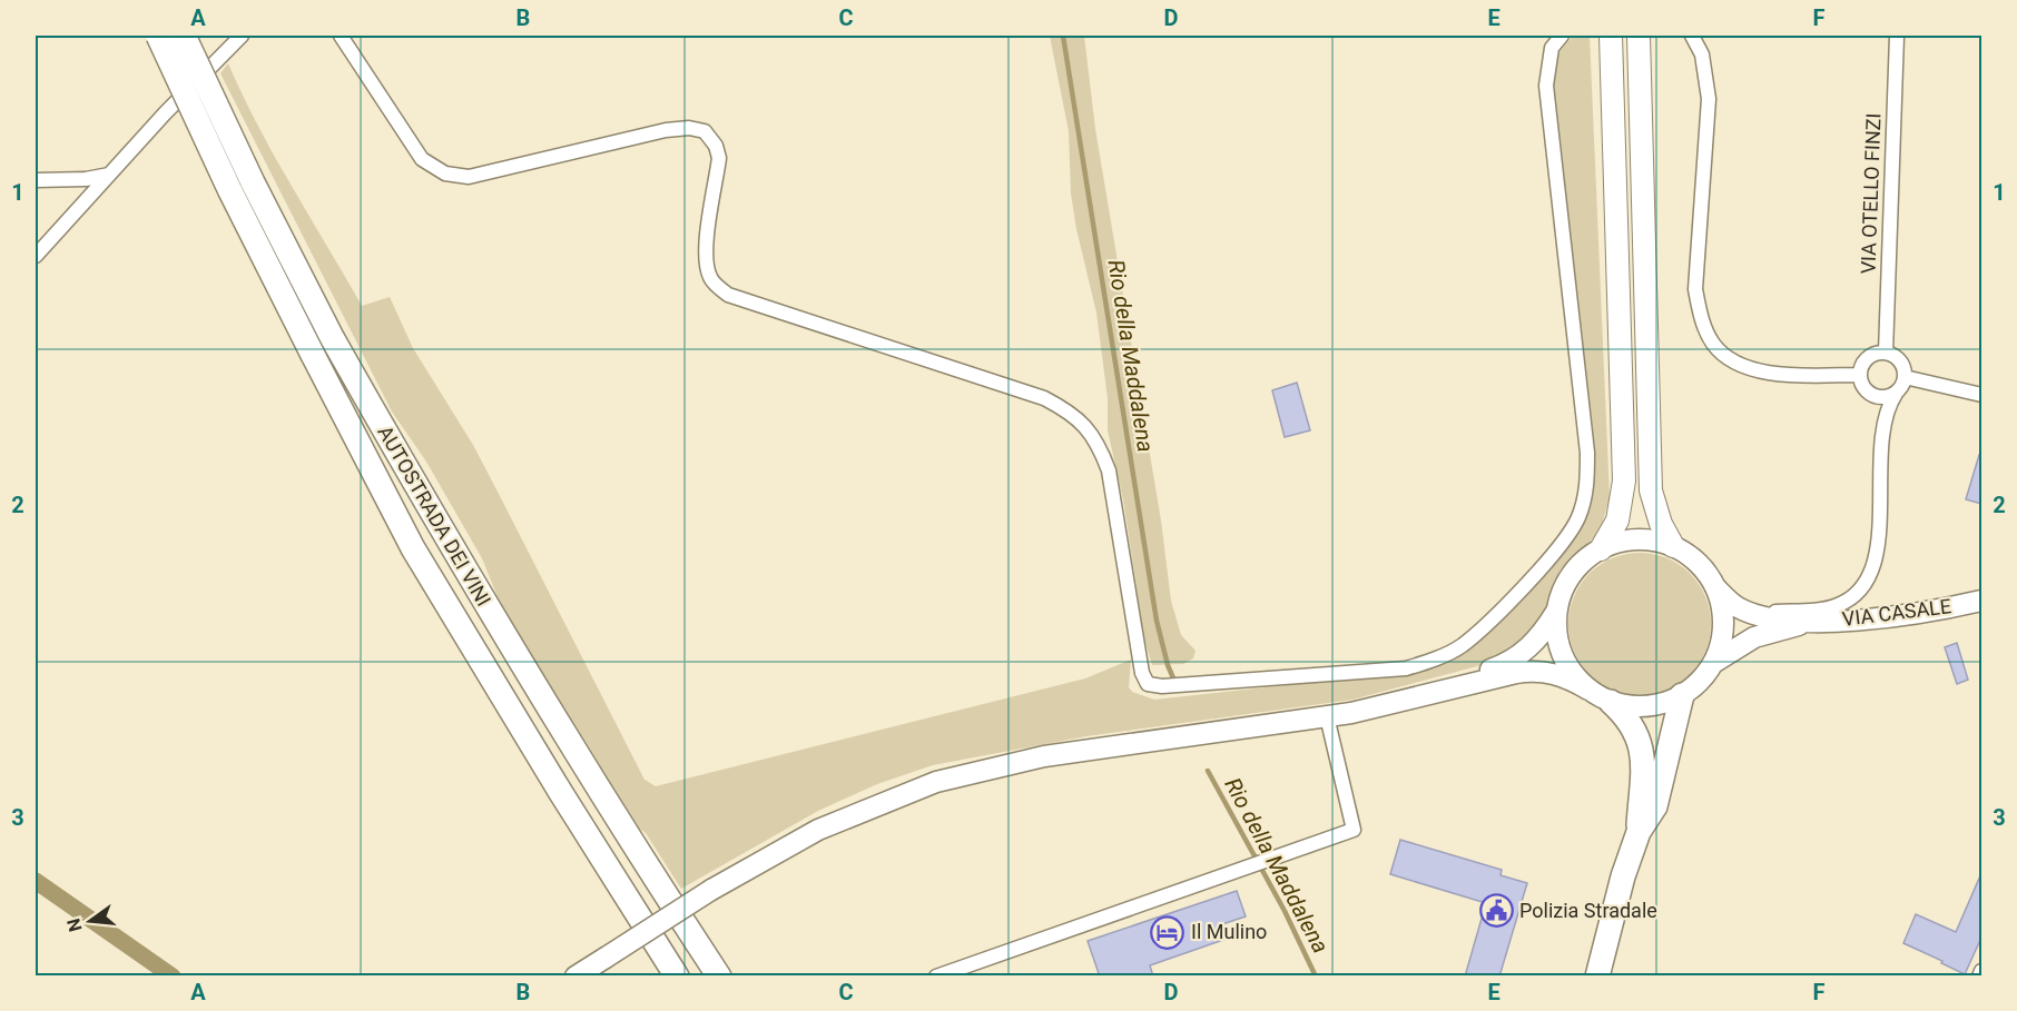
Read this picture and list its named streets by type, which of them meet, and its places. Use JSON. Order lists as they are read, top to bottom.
{
  "streets": {
    "highway": ["AUTOSTRADA DEI VINI"],
    "main road": ["VIA CASALE"],
    "street": ["VIA OTELLO FINZI"]
  },
  "water": ["Rio della Maddalena"],
  "places": {
    "public building": ["Polizia Stradale"],
    "hotel": ["Il Mulino"]
  },
  "north": "left",
  "grid": {
    "columns": [
      "A",
      "B",
      "C",
      "D",
      "E",
      "F"
    ],
    "rows": ["1", "2", "3"]
  }
}
